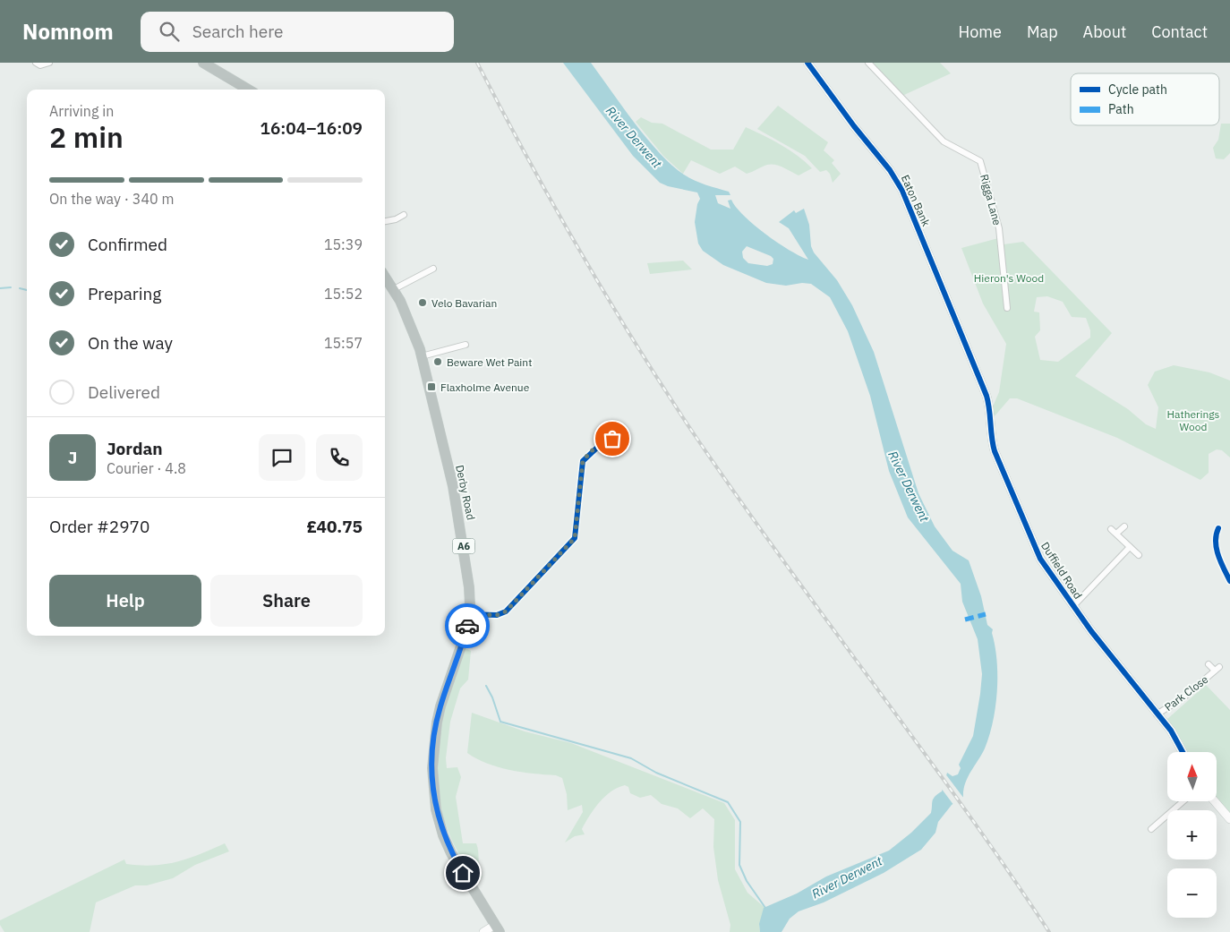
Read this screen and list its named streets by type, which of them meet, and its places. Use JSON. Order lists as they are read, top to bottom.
{
  "streets": {
    "highway": ["Derby Road", "A6"],
    "street": [
      "Rigga Lane",
      "Eaton Bank",
      "Duffield Road",
      "Park Close"
    ]
  },
  "crossings": [
    ["Eaton Bank", "Duffield Road"],
    ["Duffield Road", "Park Close"]
  ],
  "water": ["River Derwent"],
  "parks": ["Hieron's Wood", "Hatherings Wood"],
  "places": {
    "other": ["Velo Bavarian", "Beware Wet Paint"],
    "transit": ["Flaxholme Avenue"]
  },
  "legend": ["Cycle path", "Path"],
  "north": "top",
  "page": {
    "header": "Nomnom",
    "search": "Search here",
    "nav": [
      "Home",
      "Map",
      "About",
      "Contact"
    ],
    "heading": ["2 min", "Arriving in", "16:04–16:09"],
    "panel": [
      "Jordan",
      "Courier · 4.8",
      "Order #2970",
      "£40.75"
    ],
    "bar": "On the way · 340 m",
    "list": [
      ["Confirmed", "15:39"],
      ["Preparing", "15:52"],
      ["On the way", "15:57"],
      "Delivered"
    ],
    "round": "J",
    "buttons": ["Help", "Share"],
    "map_buttons": ["+", "−"]
  }
}
